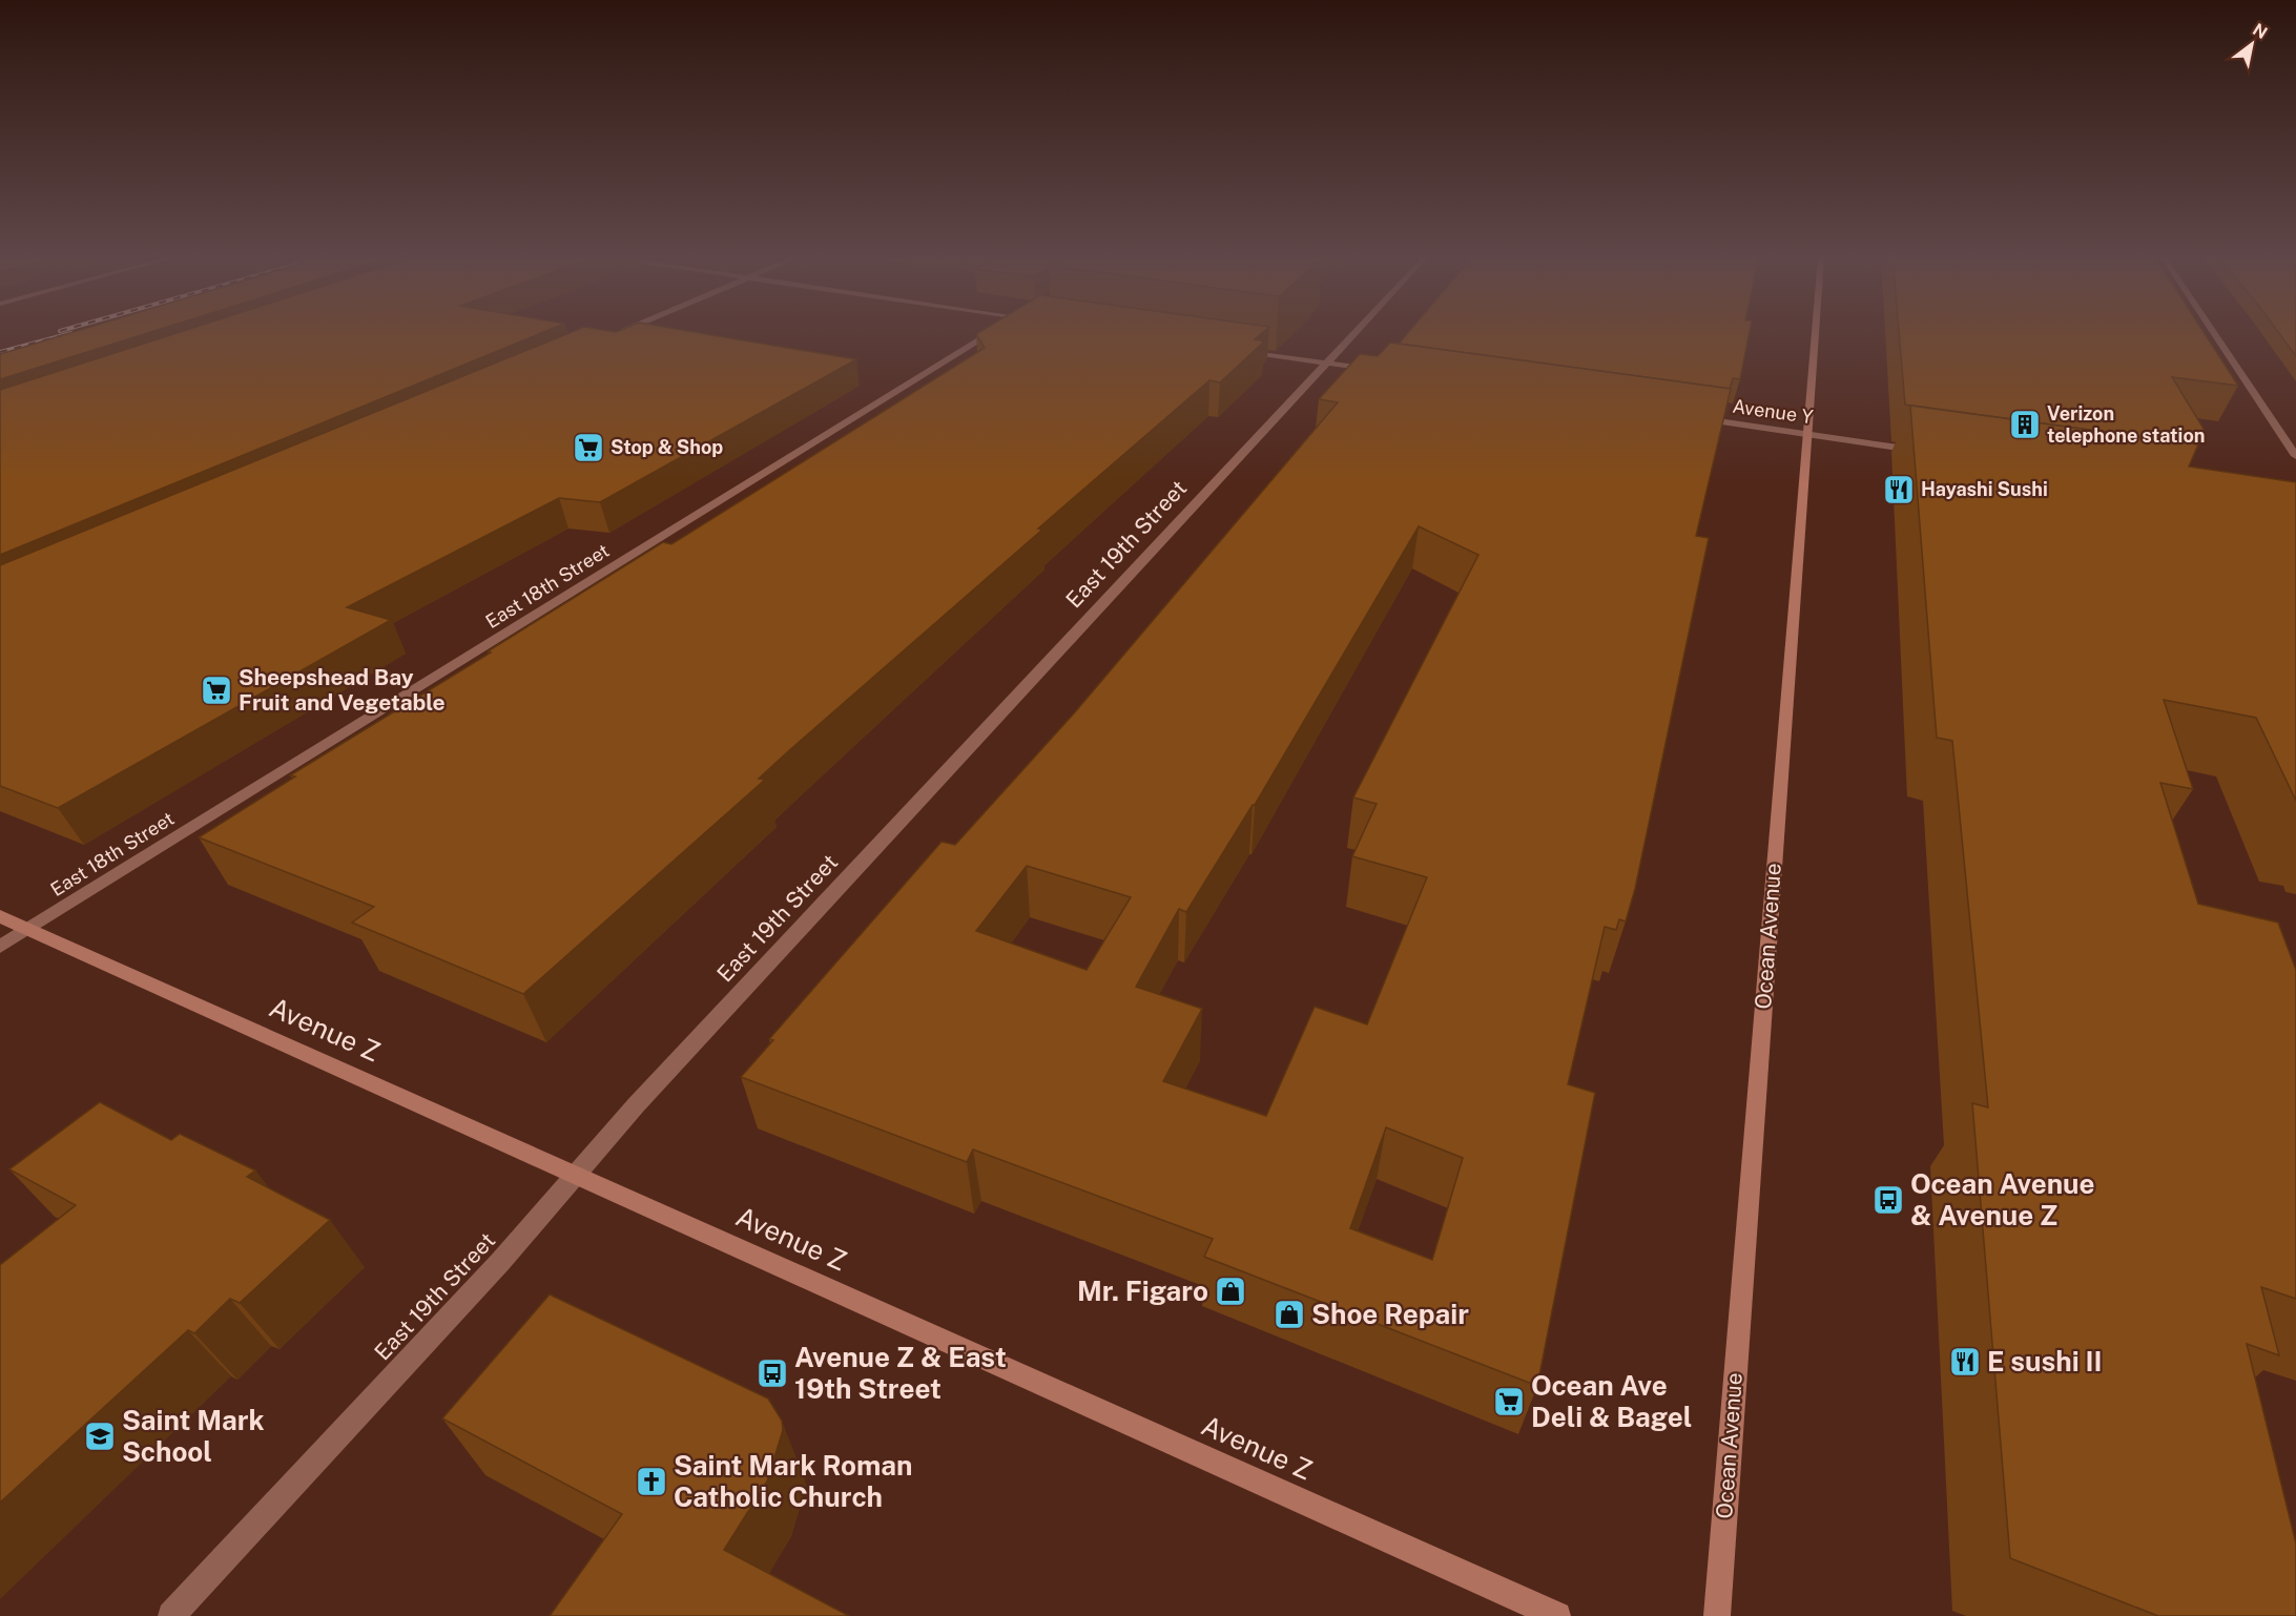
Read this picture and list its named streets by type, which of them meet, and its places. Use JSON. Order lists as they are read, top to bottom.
{
  "streets": {
    "main road": ["Ocean Avenue", "Avenue Z"],
    "street": ["Avenue Y", "East 19th Street", "East 18th Street"]
  },
  "crossings": [
    ["Avenue Y", "Ocean Avenue"],
    ["East 19th Street", "Avenue Z"],
    ["East 18th Street", "Avenue Z"]
  ],
  "places": {
    "building": ["Verizon telephone station"],
    "supermarket": ["Stop & Shop", "Sheepshead Bay Fruit and Vegetable", "Ocean Ave Deli & Bagel"],
    "restaurant": ["Hayashi Sushi", "E sushi II"],
    "bus stop": ["Ocean Avenue & Avenue Z", "Avenue Z & East 19th Street"],
    "shop": ["Mr. Figaro", "Shoe Repair"],
    "school or university": ["Saint Mark School"],
    "church": ["Saint Mark Roman Catholic Church"]
  },
  "north": "top right"
}
